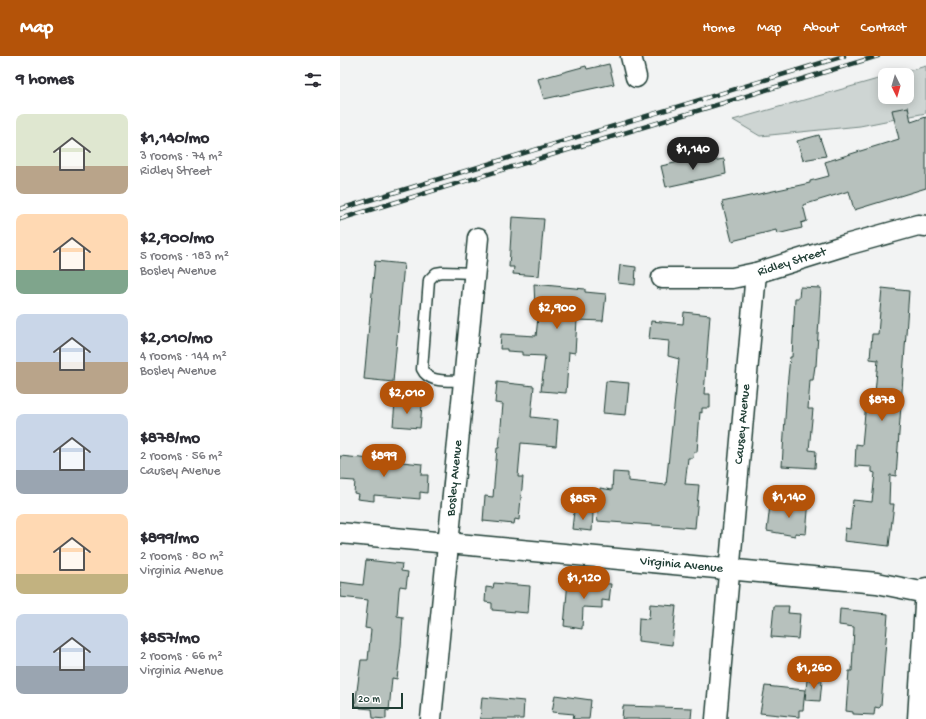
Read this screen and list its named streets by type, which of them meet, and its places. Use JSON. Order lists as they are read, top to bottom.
{
  "streets": {
    "street": [
      "Ridley Street",
      "Causey Avenue",
      "Bosley Avenue",
      "Virginia Avenue"
    ]
  },
  "crossings": [
    ["Ridley Street", "Causey Avenue"],
    ["Causey Avenue", "Virginia Avenue"],
    ["Bosley Avenue", "Virginia Avenue"]
  ],
  "scale_bar": "20 m",
  "north": "bottom",
  "page": {
    "header": "Map",
    "nav": [
      "Home",
      "Map",
      "About",
      "Contact"
    ],
    "heading": "9 homes",
    "list": [
      {
        "name": "$1,140/mo",
        "note": "3 rooms · 74 m² · Ridley Street"
      },
      {
        "name": "$2,900/mo",
        "note": "5 rooms · 183 m² · Bosley Avenue"
      },
      {
        "name": "$2,010/mo",
        "note": "4 rooms · 144 m² · Bosley Avenue"
      },
      {
        "name": "$878/mo",
        "note": "2 rooms · 56 m² · Causey Avenue"
      },
      {
        "name": "$899/mo",
        "note": "2 rooms · 80 m² · Virginia Avenue"
      },
      {
        "name": "$857/mo",
        "note": "2 rooms · 66 m² · Virginia Avenue"
      }
    ],
    "price": [
      "$1,140",
      "$2,900",
      "$2,010",
      "$878",
      "$899",
      "$1,140",
      "$857",
      "$1,120",
      "$1,260"
    ],
    "scale": "20 m"
  }
}
